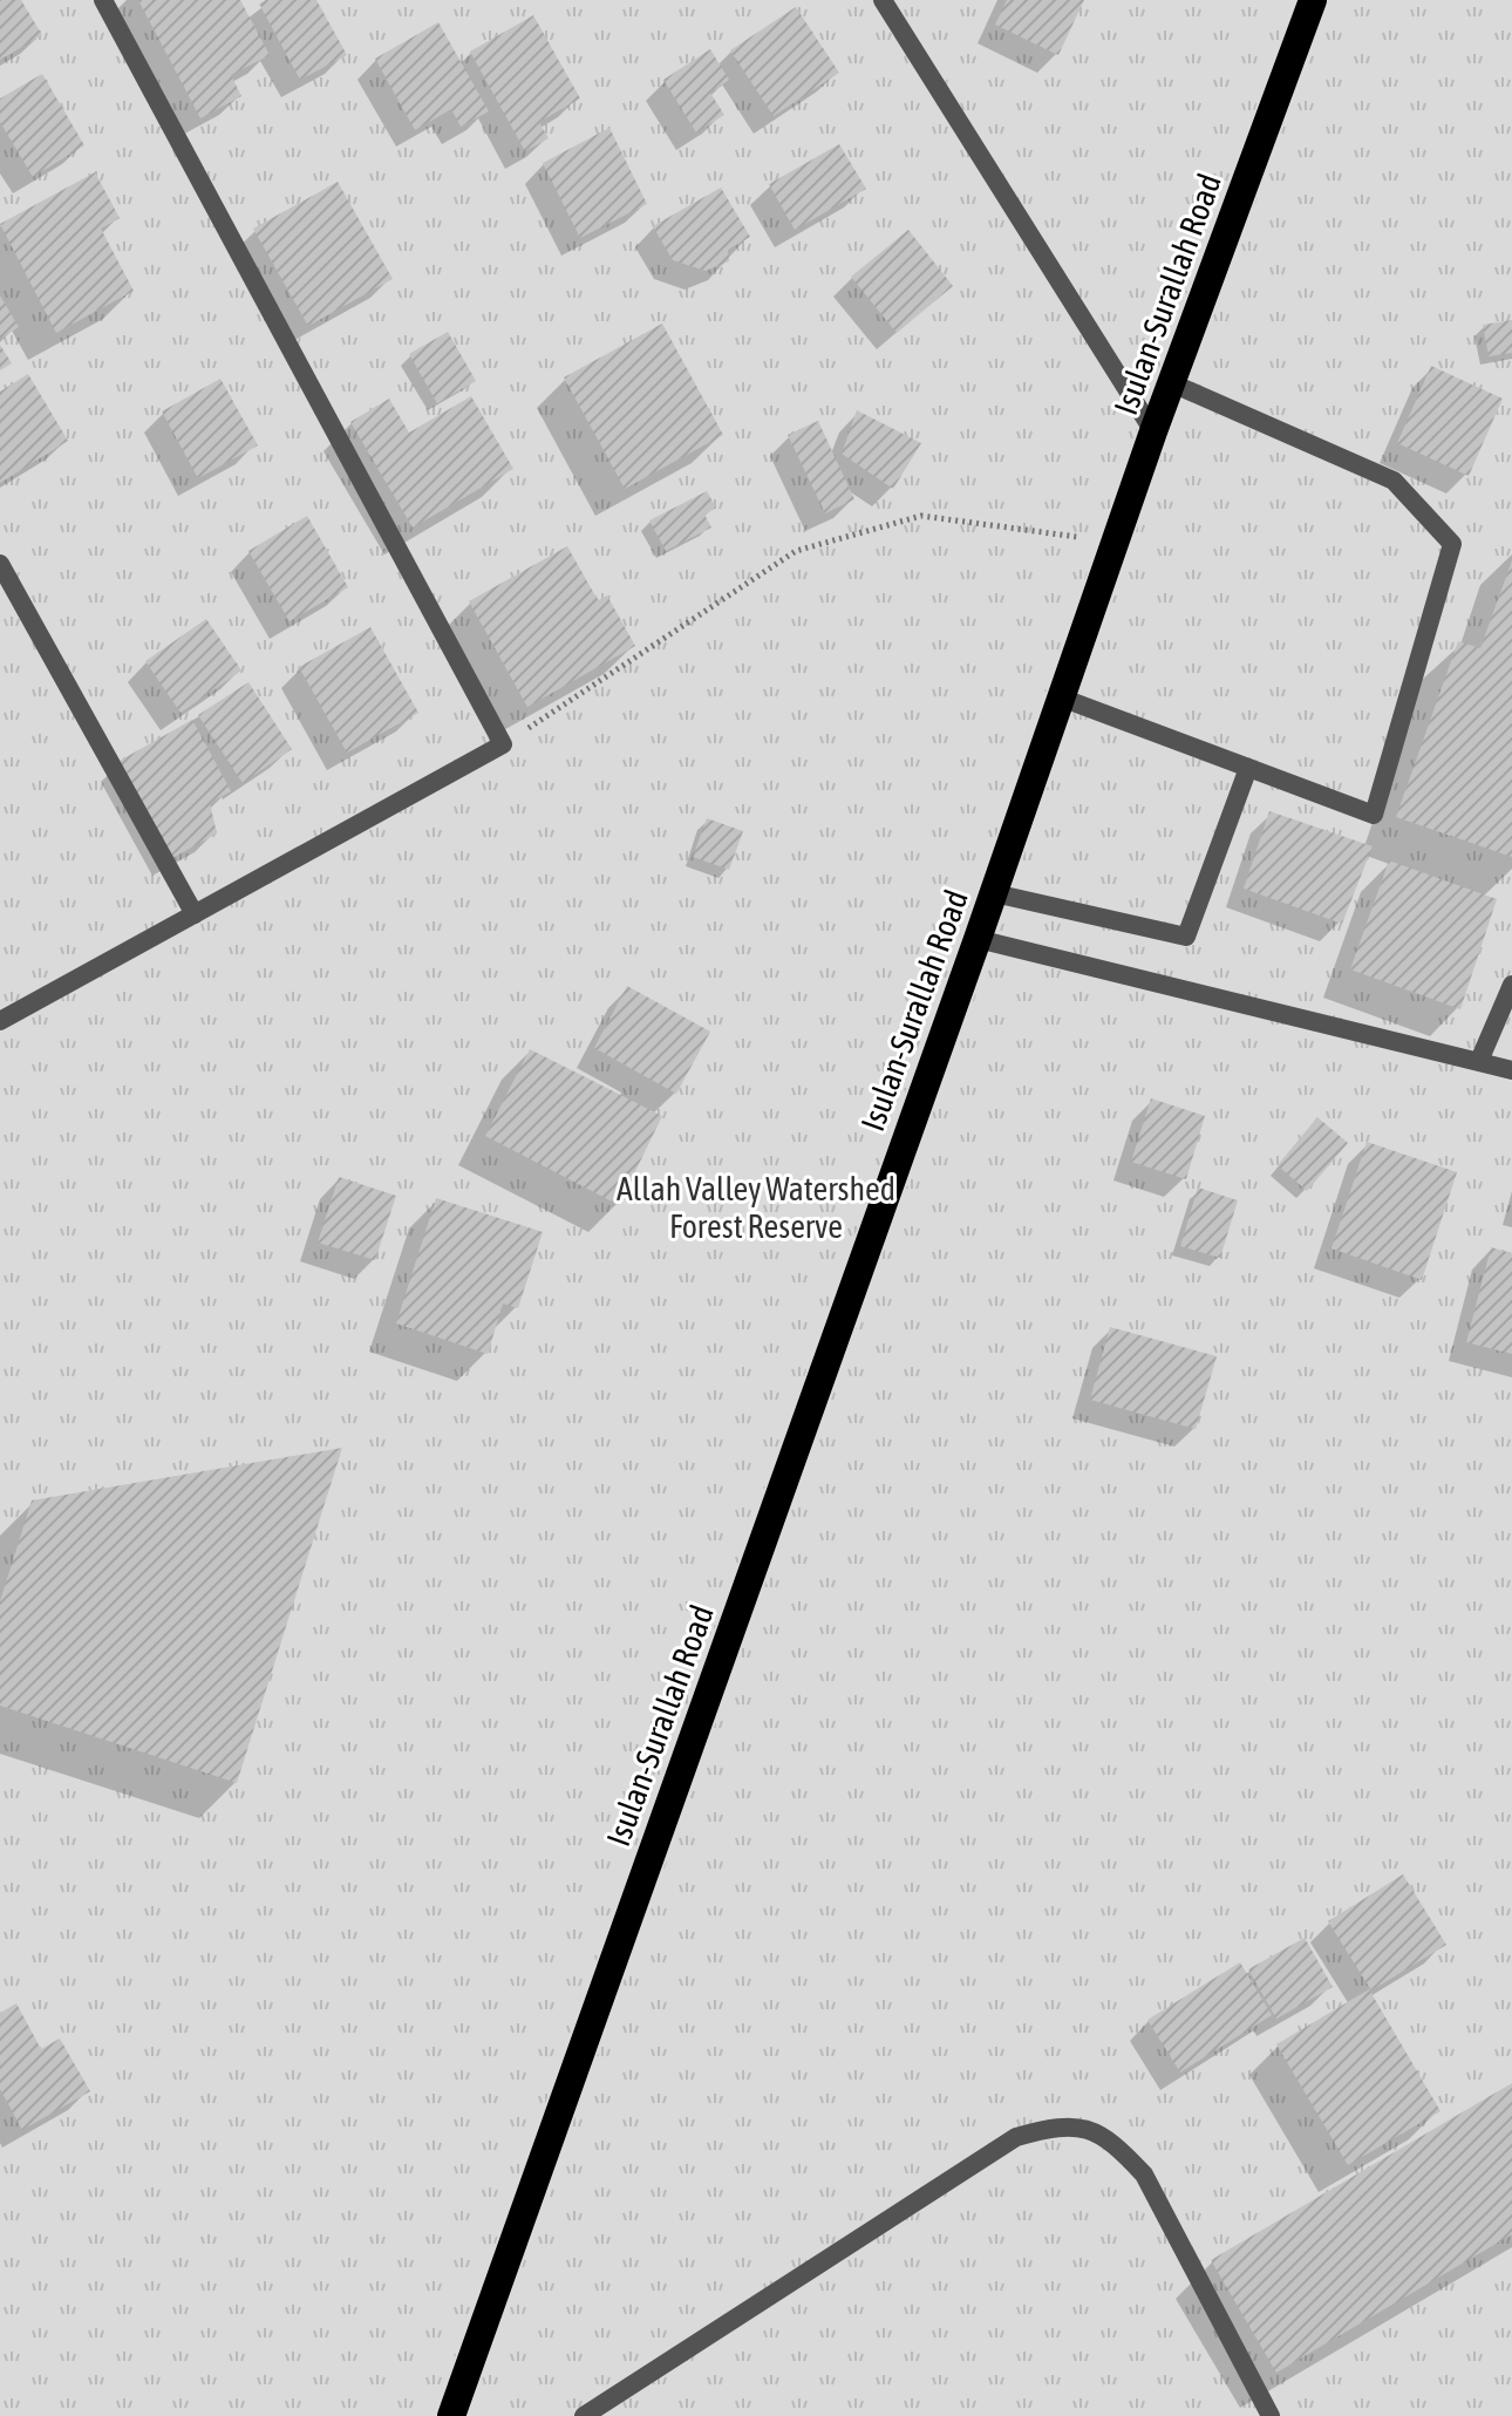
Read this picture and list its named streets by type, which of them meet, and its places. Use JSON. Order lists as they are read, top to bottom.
{
  "streets": {
    "highway": ["Isulan-Surallah Road"]
  },
  "parks": ["Allah Valley Watershed Forest Reserve"]
}
